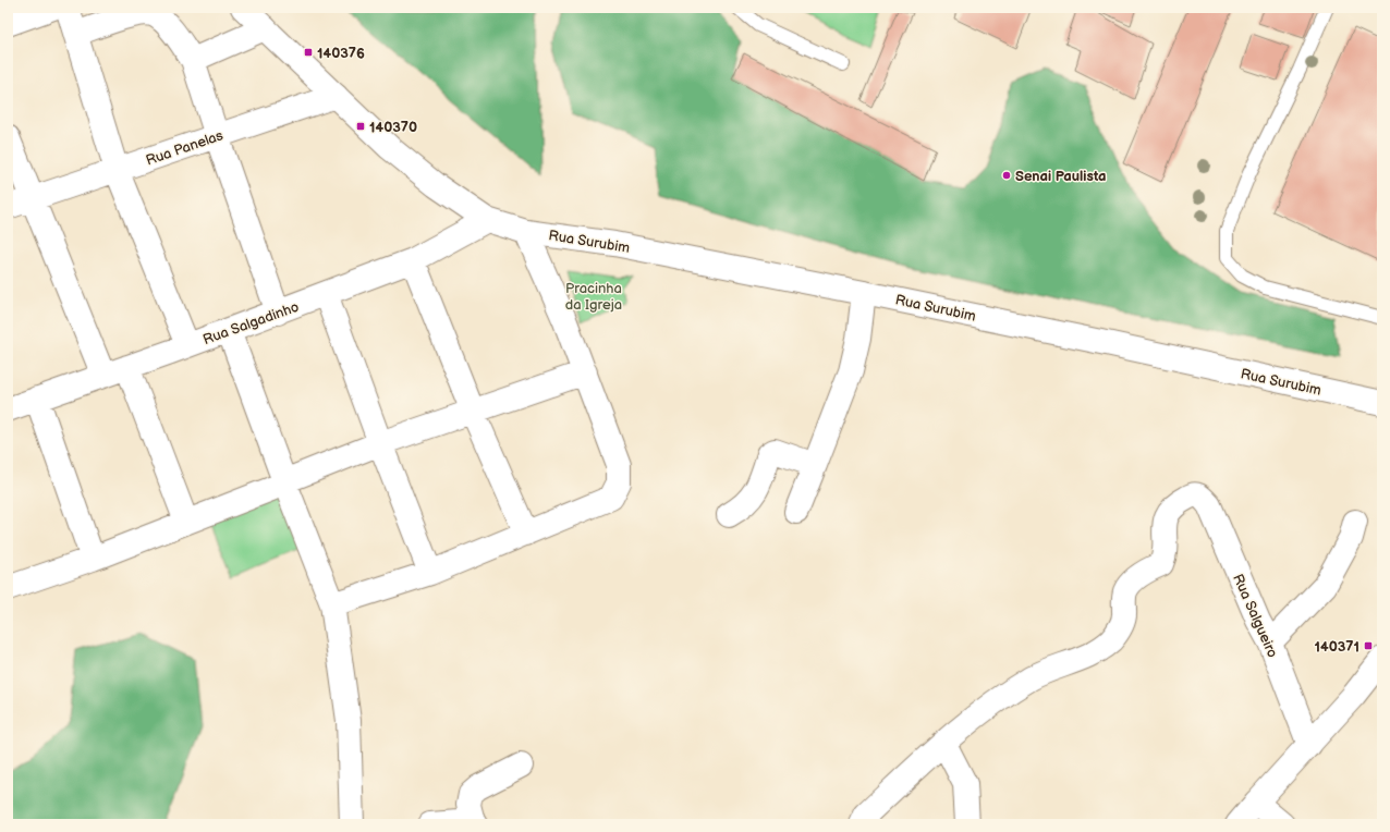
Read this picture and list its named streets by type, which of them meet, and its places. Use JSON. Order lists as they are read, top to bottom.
{
  "streets": {
    "street": [
      "Rua Panelas",
      "Rua Surubim",
      "Rua Salgadinho",
      "Rua Salgueiro"
    ]
  },
  "crossings": [
    ["Rua Surubim", "Rua Salgadinho"]
  ],
  "parks": ["Pracinha da Igreja"],
  "places": {
    "transit": ["140376", "140370", "140371"],
    "other": ["Senai Paulista"]
  }
}
